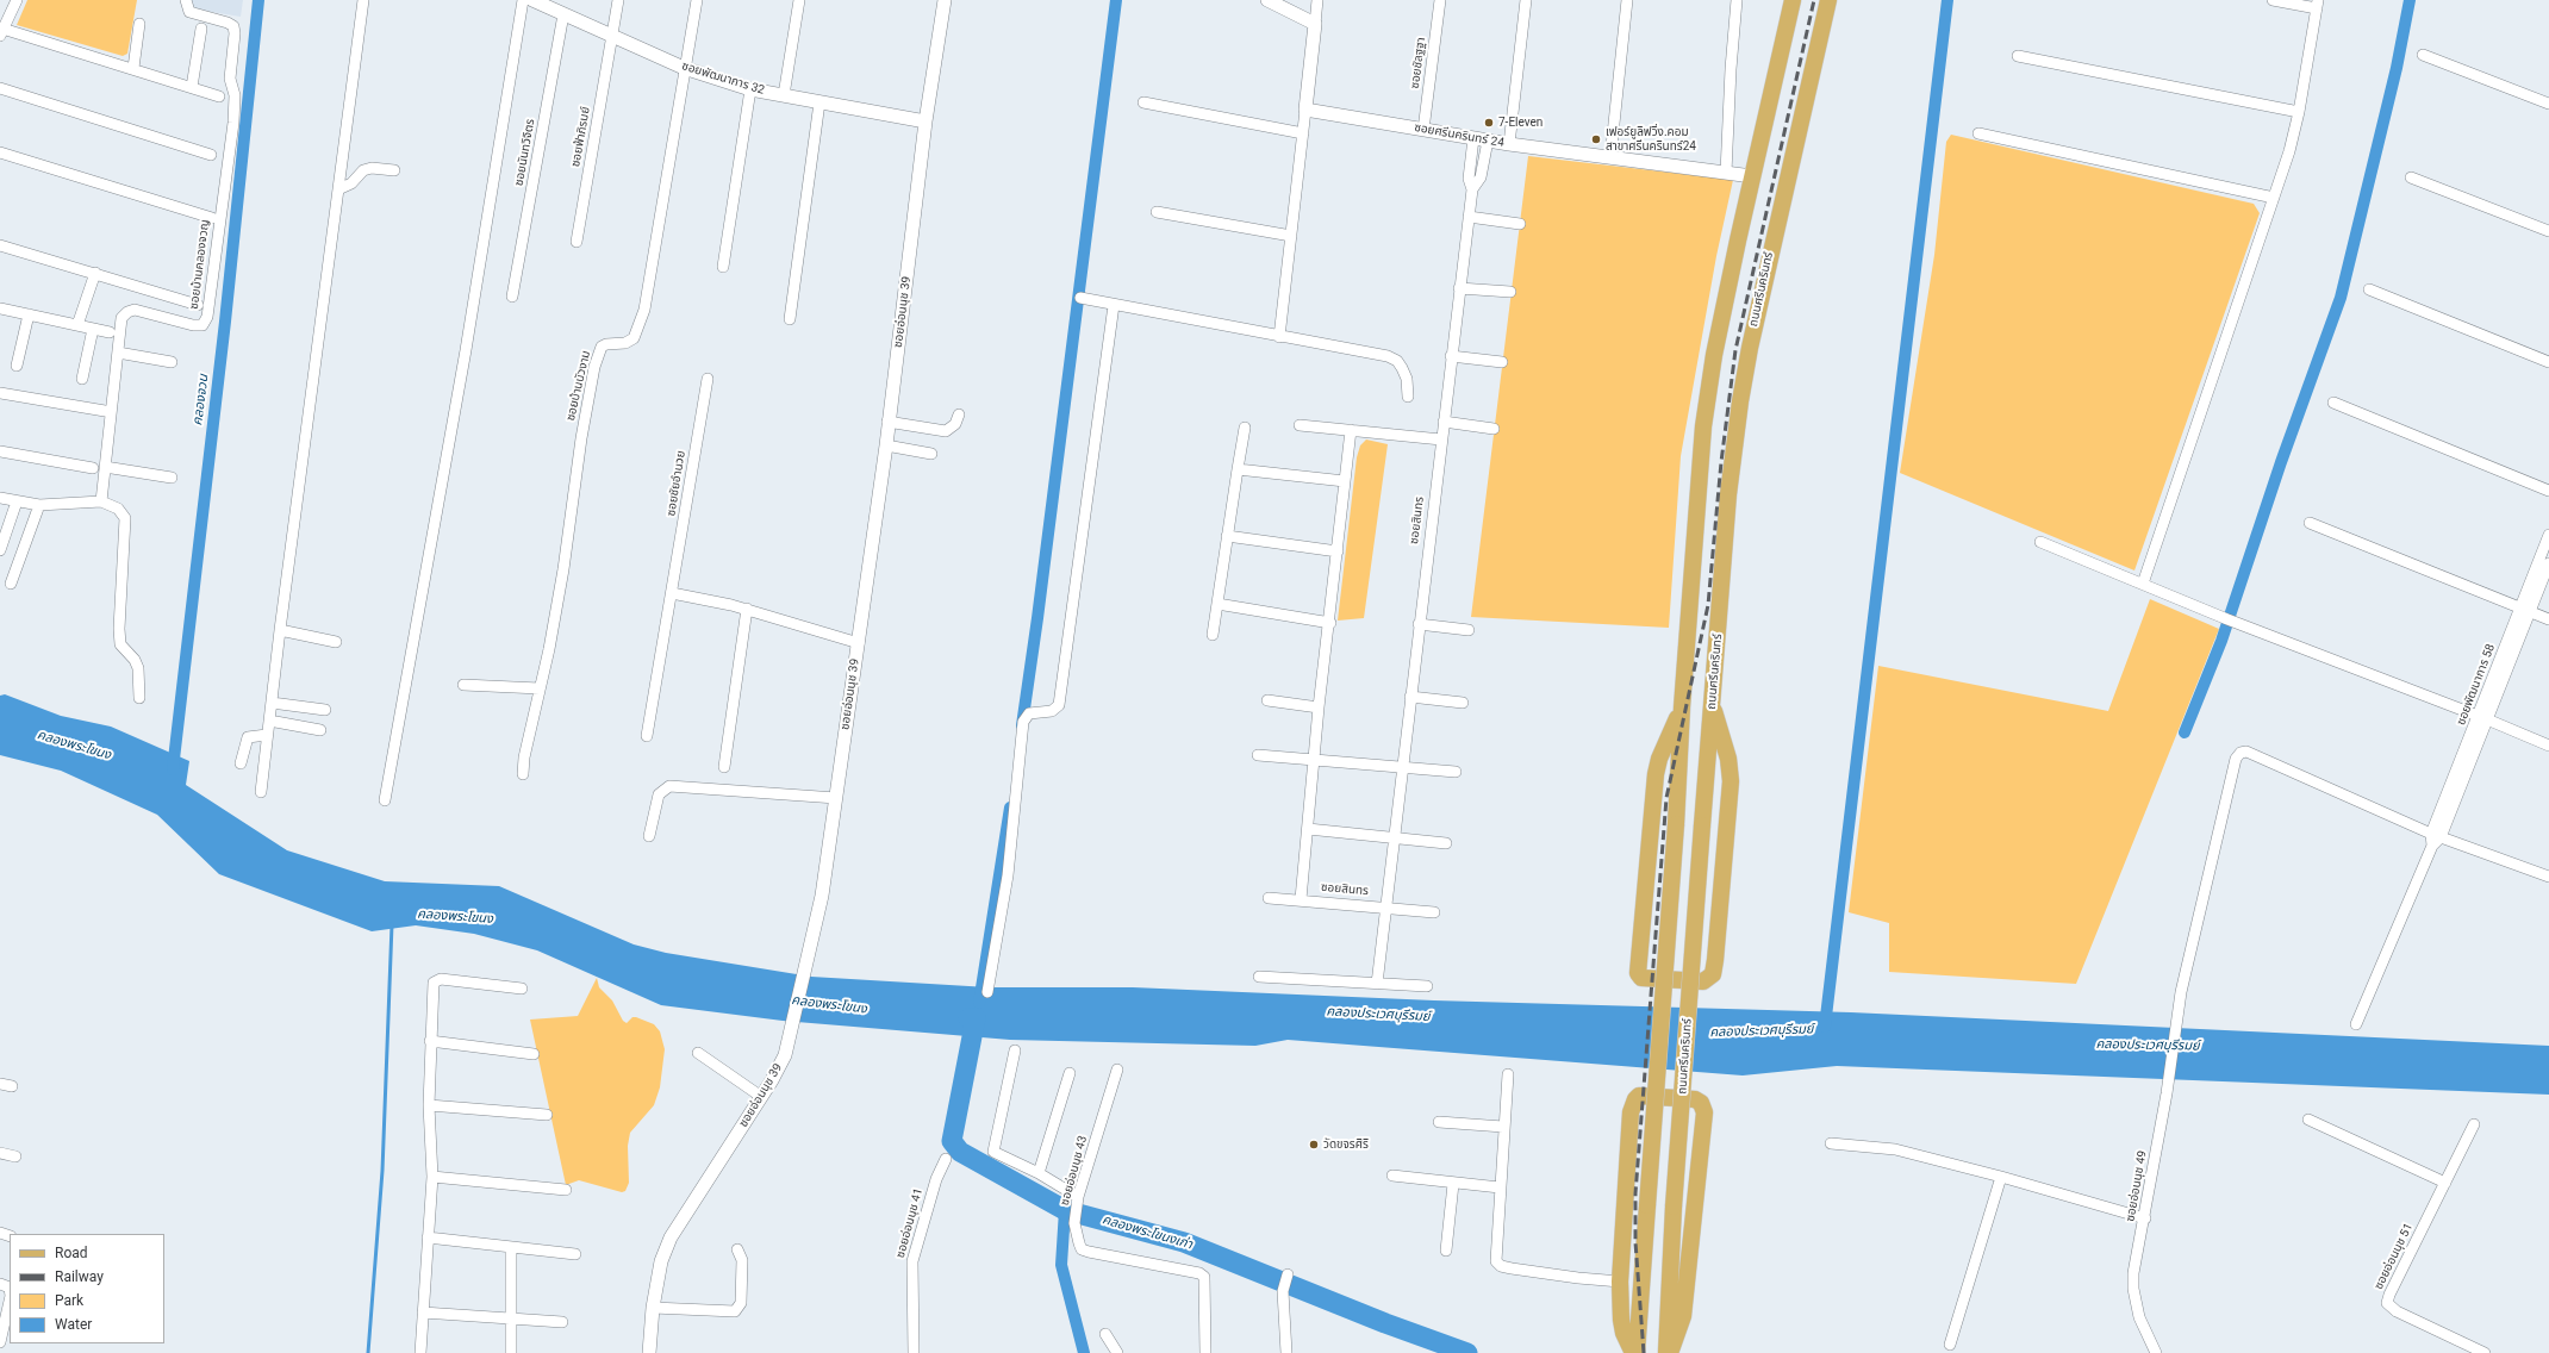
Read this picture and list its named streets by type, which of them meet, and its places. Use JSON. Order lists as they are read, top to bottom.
{
  "streets": {
    "main road": ["ถนนศรีนครินทร์"],
    "street": [
      "ซอยชัลฐฐา",
      "ซอยพัฒนาการ 32",
      "ซอยศรีนครินทร์ 24",
      "ซอยฟ้าภิรมย์",
      "ซอยนันทวิจิตร",
      "ซอยบ้านคลองจวญ",
      "ซอยอ่อนนุช 39",
      "ซอยบ้านบัวงาม",
      "ซอยชัยอำนวย",
      "ซอยสินทร",
      "ซอยพัฒนาการ 58",
      "ซอยอ่อนนุช 43",
      "ซอยอ่อนนุช 49",
      "ซอยอ่อนนุช 41",
      "ซอยอ่อนนุช 51"
    ]
  },
  "crossings": [
    ["ซอยชัลฐฐา", "ซอยศรีนครินทร์ 24"],
    ["ซอยพัฒนาการ 32", "ซอยฟ้าภิรมย์"],
    ["ซอยพัฒนาการ 32", "ซอยนันทวิจิตร"],
    ["ซอยพัฒนาการ 32", "ซอยอ่อนนุช 39"],
    ["ซอยพัฒนาการ 32", "ซอยบ้านบัวงาม"],
    ["ซอยศรีนครินทร์ 24", "ซอยสินทร"],
    ["ซอยพัฒนาการ 58", "ซอยอ่อนนุช 49"]
  ],
  "water": [
    "คลองจวน",
    "คลองพระโขนง",
    "คลองประเวศบุรีรมย์",
    "คลองพระโขนงเก่า"
  ],
  "places": ["7-Eleven", "เฟอร์ยูลิฟวิ่ง.คอม สาขาศรีนครินทร์24", "วัดขจรศิริ"],
  "legend": [
    "Road",
    "Railway",
    "Park",
    "Water"
  ]
}
